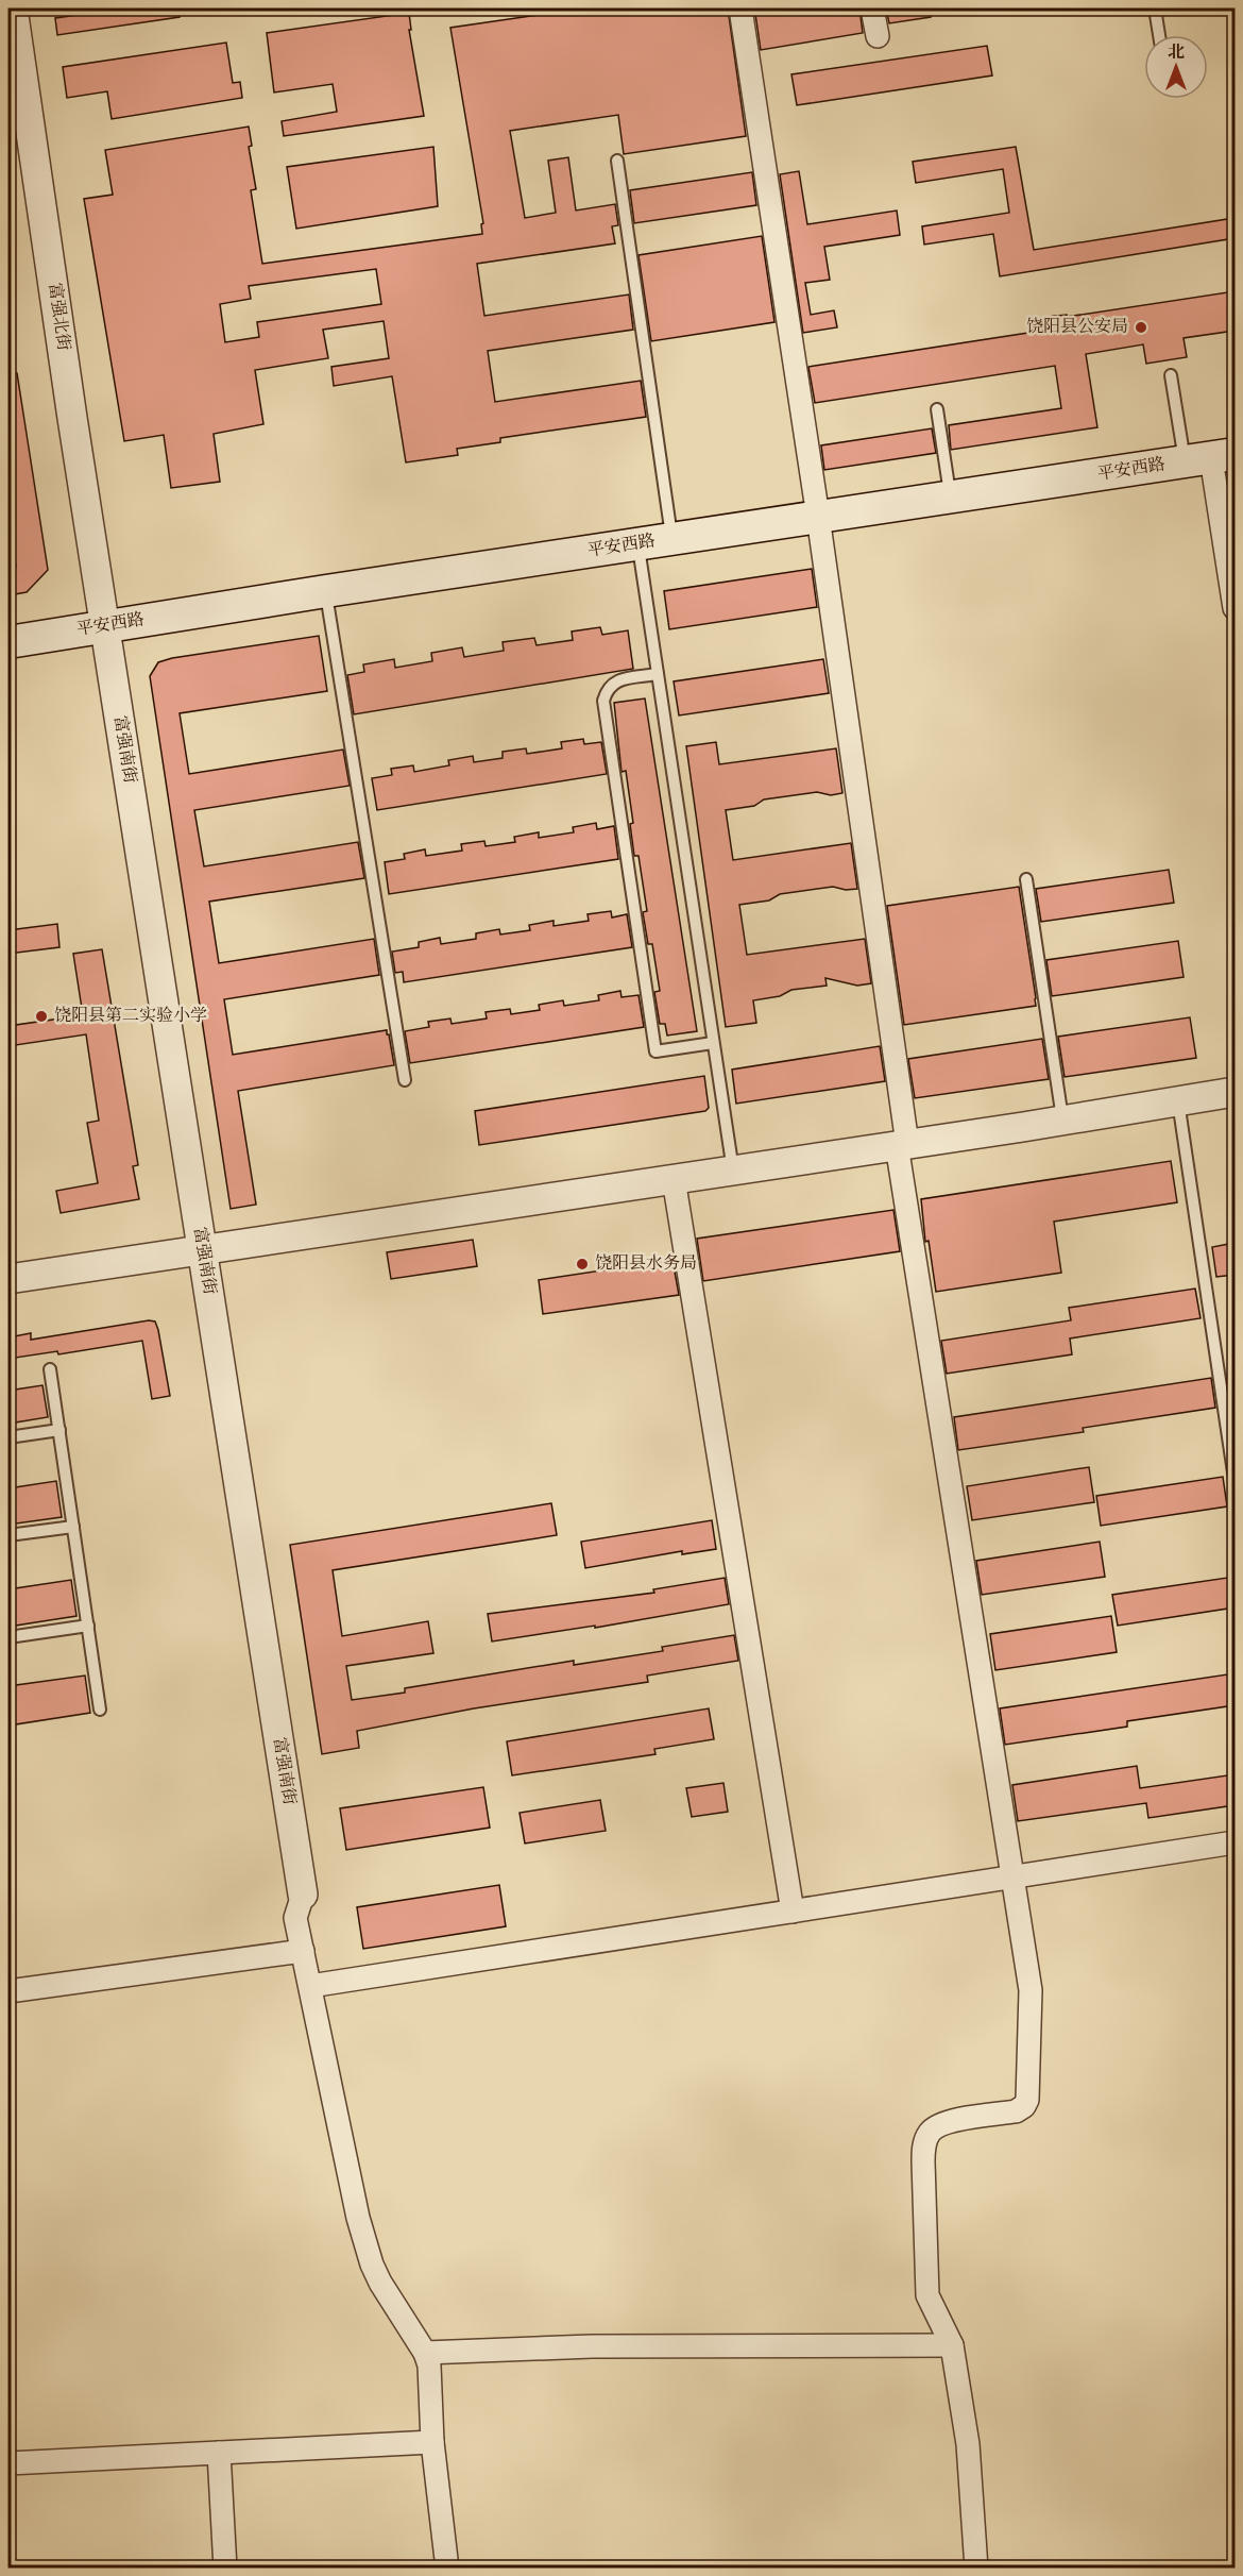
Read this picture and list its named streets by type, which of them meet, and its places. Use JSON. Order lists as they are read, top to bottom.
{
  "streets": {
    "main road": ["平安西路"],
    "street": ["富强北街", "富强南街"]
  },
  "crossings": [
    ["富强北街", "平安西路"],
    ["富强北街", "富强南街"],
    ["平安西路", "富强南街"]
  ],
  "places": ["饶阳县公安局", "饶阳县第二实验小学", "饶阳县水务局"],
  "north": "top"
}
